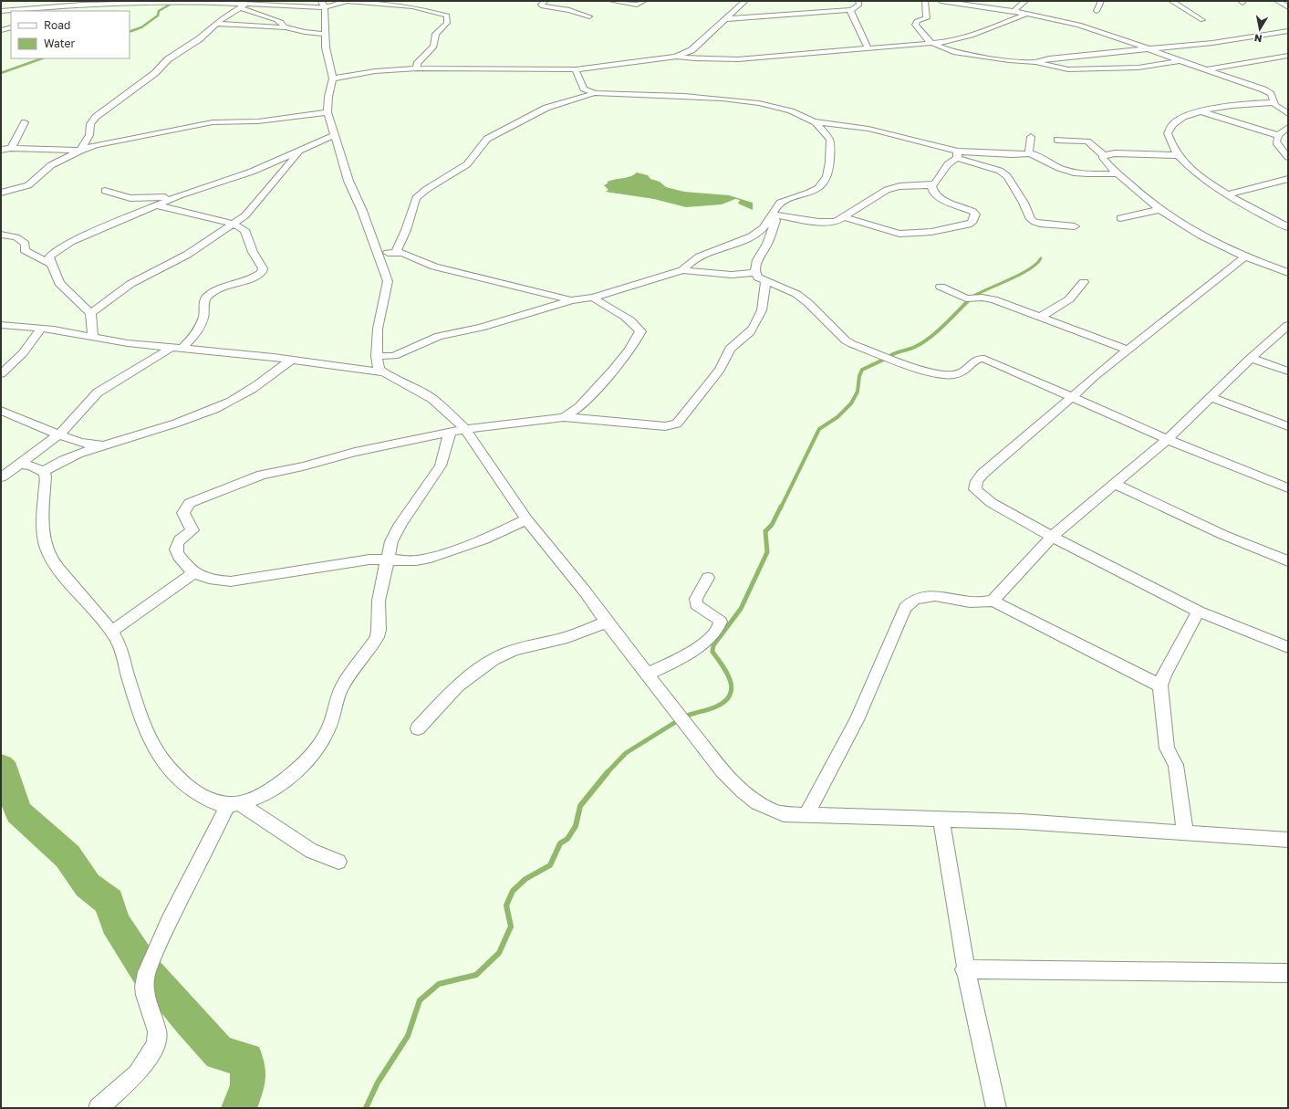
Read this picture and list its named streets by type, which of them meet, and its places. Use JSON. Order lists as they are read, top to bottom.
{
  "legend": ["Road", "Water"],
  "north": "bottom"
}
